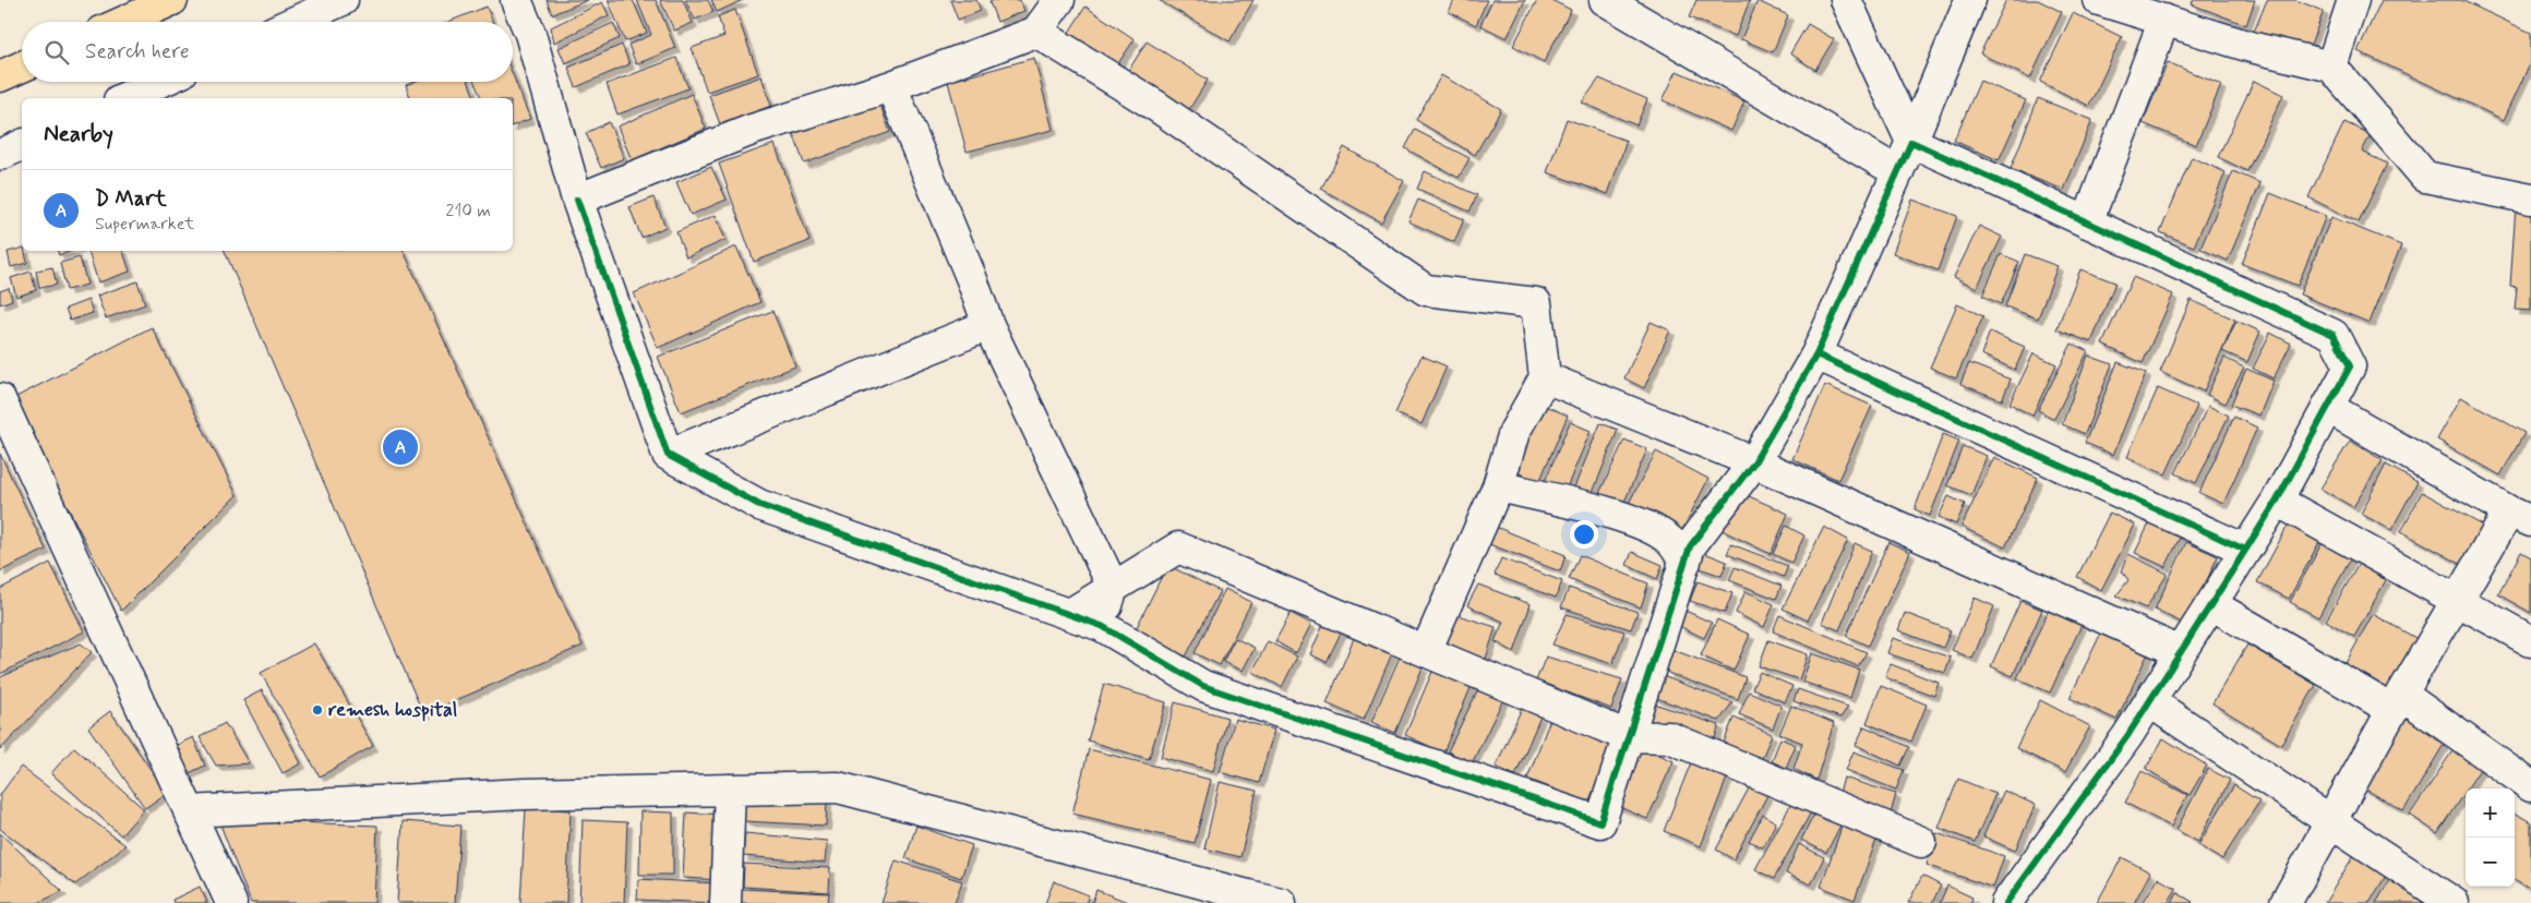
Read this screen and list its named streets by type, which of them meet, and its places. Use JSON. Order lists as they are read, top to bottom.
{
  "places": ["remesh hospital"],
  "page": {
    "search": "Search here",
    "heading": "Nearby",
    "list": [
      {
        "mark": "A",
        "name": "D Mart",
        "note": "Supermarket",
        "value": "210 m"
      }
    ],
    "pins": "A",
    "map_buttons": ["+", "−"]
  }
}
